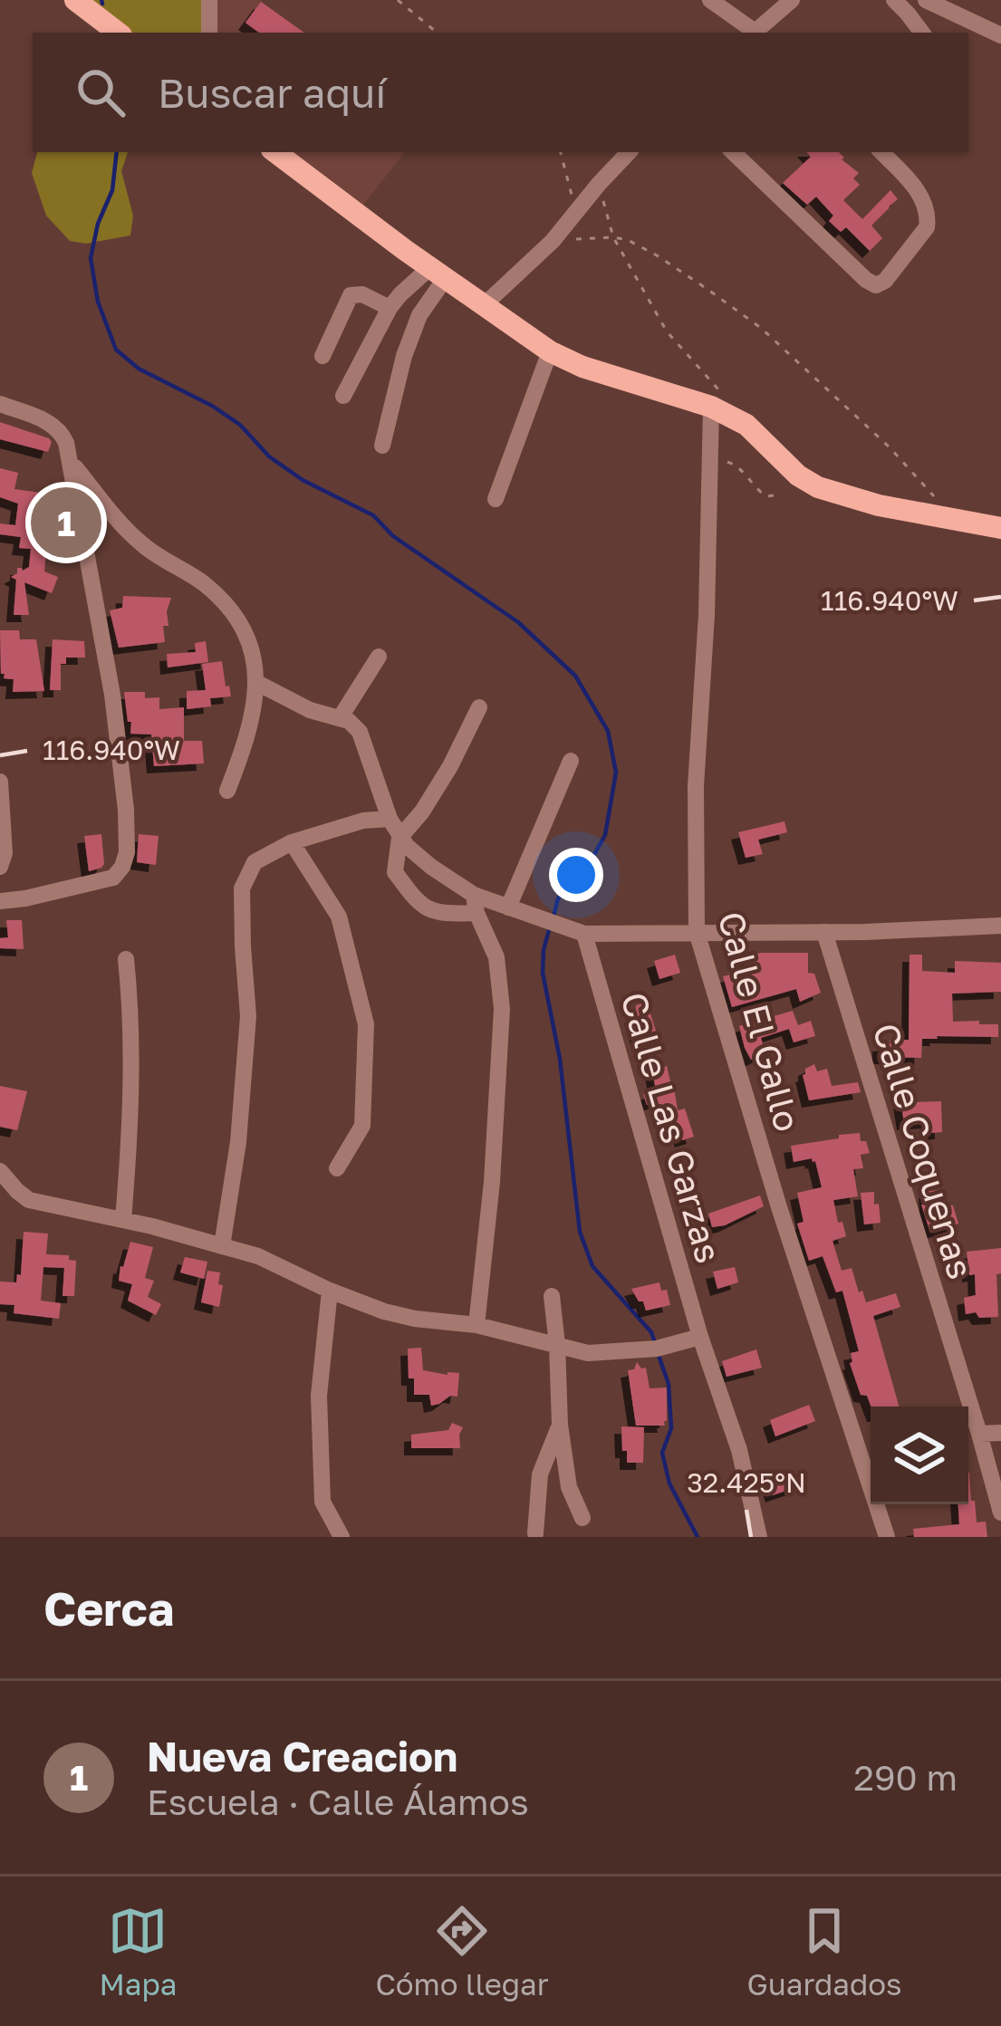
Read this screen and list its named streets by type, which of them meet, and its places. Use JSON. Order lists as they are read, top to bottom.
{
  "streets": {
    "street": ["Calle El Gallo", "Calle Las Garzas", "Calle Coquenas"]
  },
  "page": {
    "search": "Buscar aquí",
    "pins": "1",
    "heading": "Cerca",
    "list": [
      {
        "mark": "1",
        "name": "Nueva Creacion",
        "note": "Escuela · Calle Álamos",
        "value": "290 m"
      }
    ],
    "nav": ["Mapa", "Cómo llegar", "Guardados"]
  },
  "coordinates": ["116.940°W", "32.425°N"]
}
